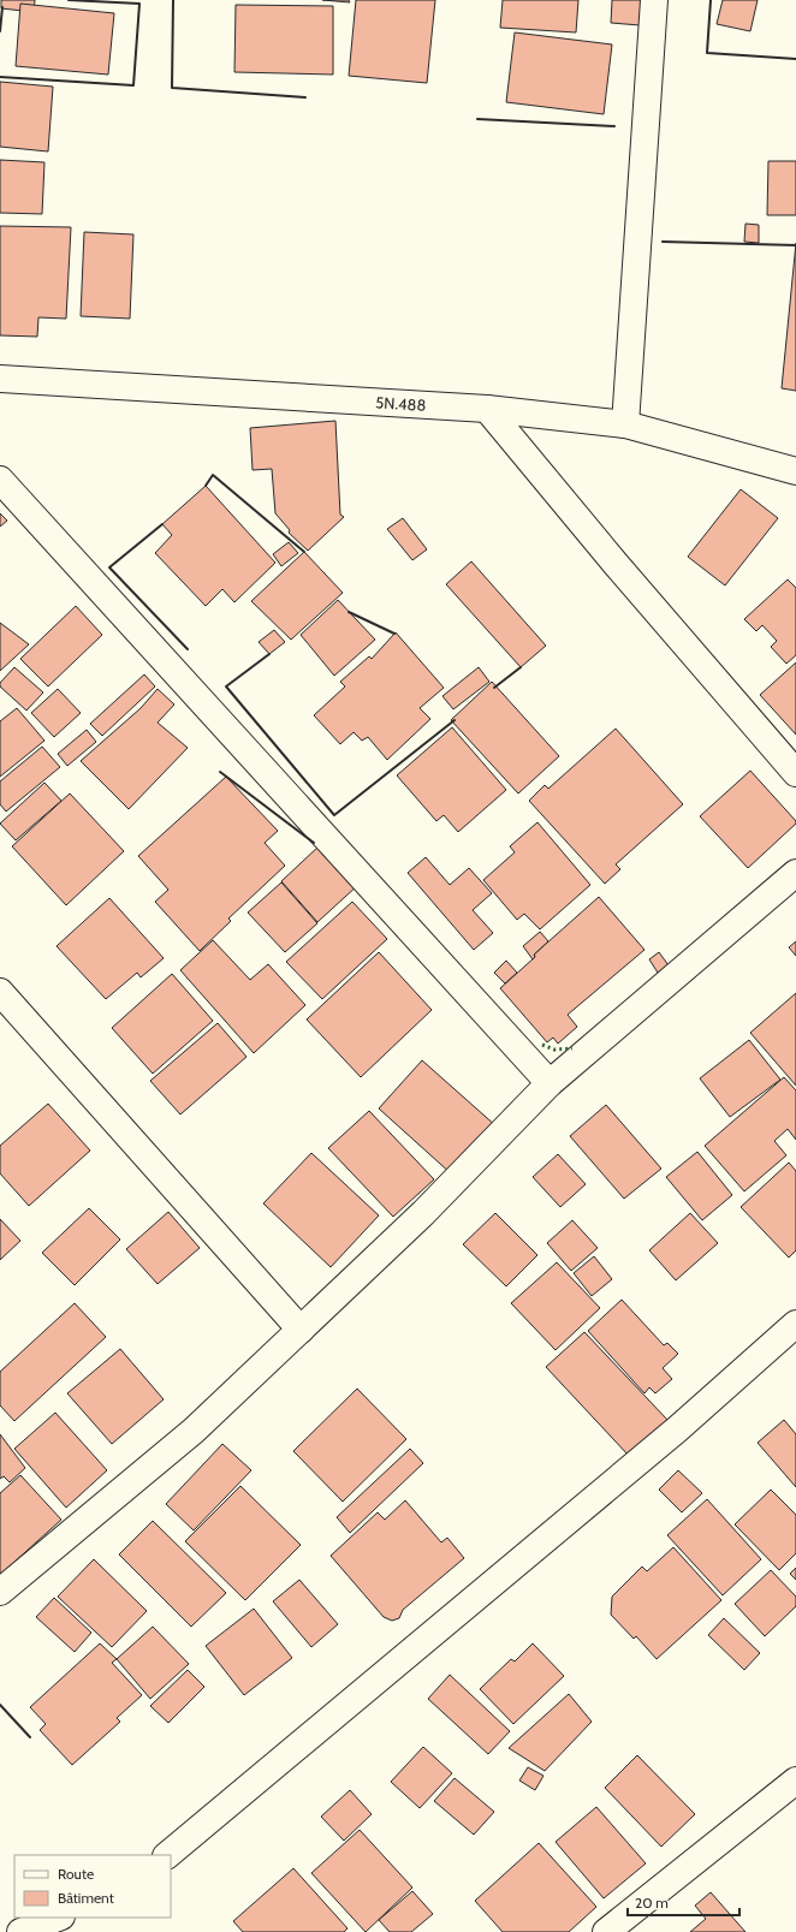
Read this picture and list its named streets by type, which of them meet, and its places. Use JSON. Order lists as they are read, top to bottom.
{
  "streets": {
    "street": ["5N.488"]
  },
  "legend": ["Route", "Bâtiment"],
  "scale_bar": "20 m"
}
